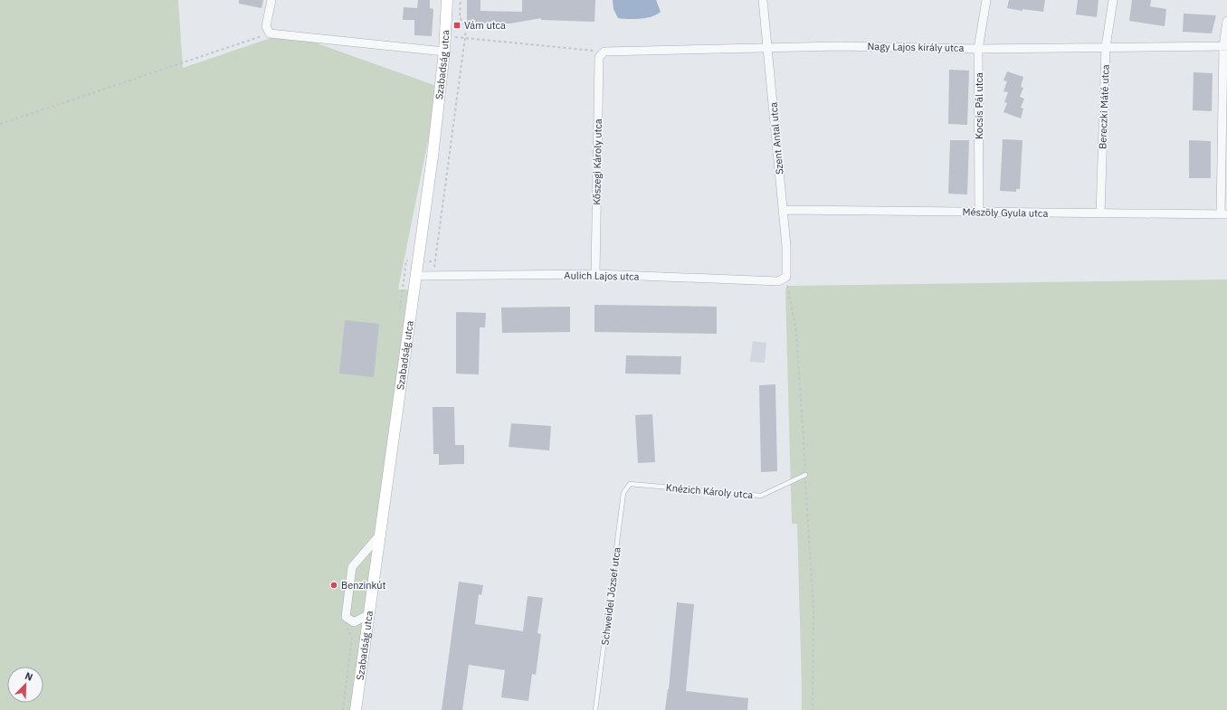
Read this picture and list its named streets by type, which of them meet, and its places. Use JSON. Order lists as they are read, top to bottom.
{
  "streets": {
    "main road": ["Szabadság utca"],
    "street": [
      "Nagy Lajos király utca",
      "Kocsis Pál utca",
      "Bereczki Máté utca",
      "Szent Antal utca",
      "Kőszegi Károly utca",
      "Mészöly Gyula utca",
      "Aulich Lajos utca"
    ],
    "lane": ["Knézich Károly utca", "Schweidel József utca"]
  },
  "crossings": [
    ["Nagy Lajos király utca", "Kocsis Pál utca"],
    ["Nagy Lajos király utca", "Bereczki Máté utca"],
    ["Nagy Lajos király utca", "Szent Antal utca"],
    ["Nagy Lajos király utca", "Kőszegi Károly utca"],
    ["Szabadság utca", "Aulich Lajos utca"],
    ["Kocsis Pál utca", "Mészöly Gyula utca"],
    ["Bereczki Máté utca", "Mészöly Gyula utca"],
    ["Szent Antal utca", "Mészöly Gyula utca"],
    ["Szent Antal utca", "Aulich Lajos utca"],
    ["Kőszegi Károly utca", "Aulich Lajos utca"],
    ["Knézich Károly utca", "Schweidel József utca"]
  ],
  "places": {
    "transit": ["Vám utca"],
    "other": ["Benzinkút"]
  },
  "north": "top right"
}
